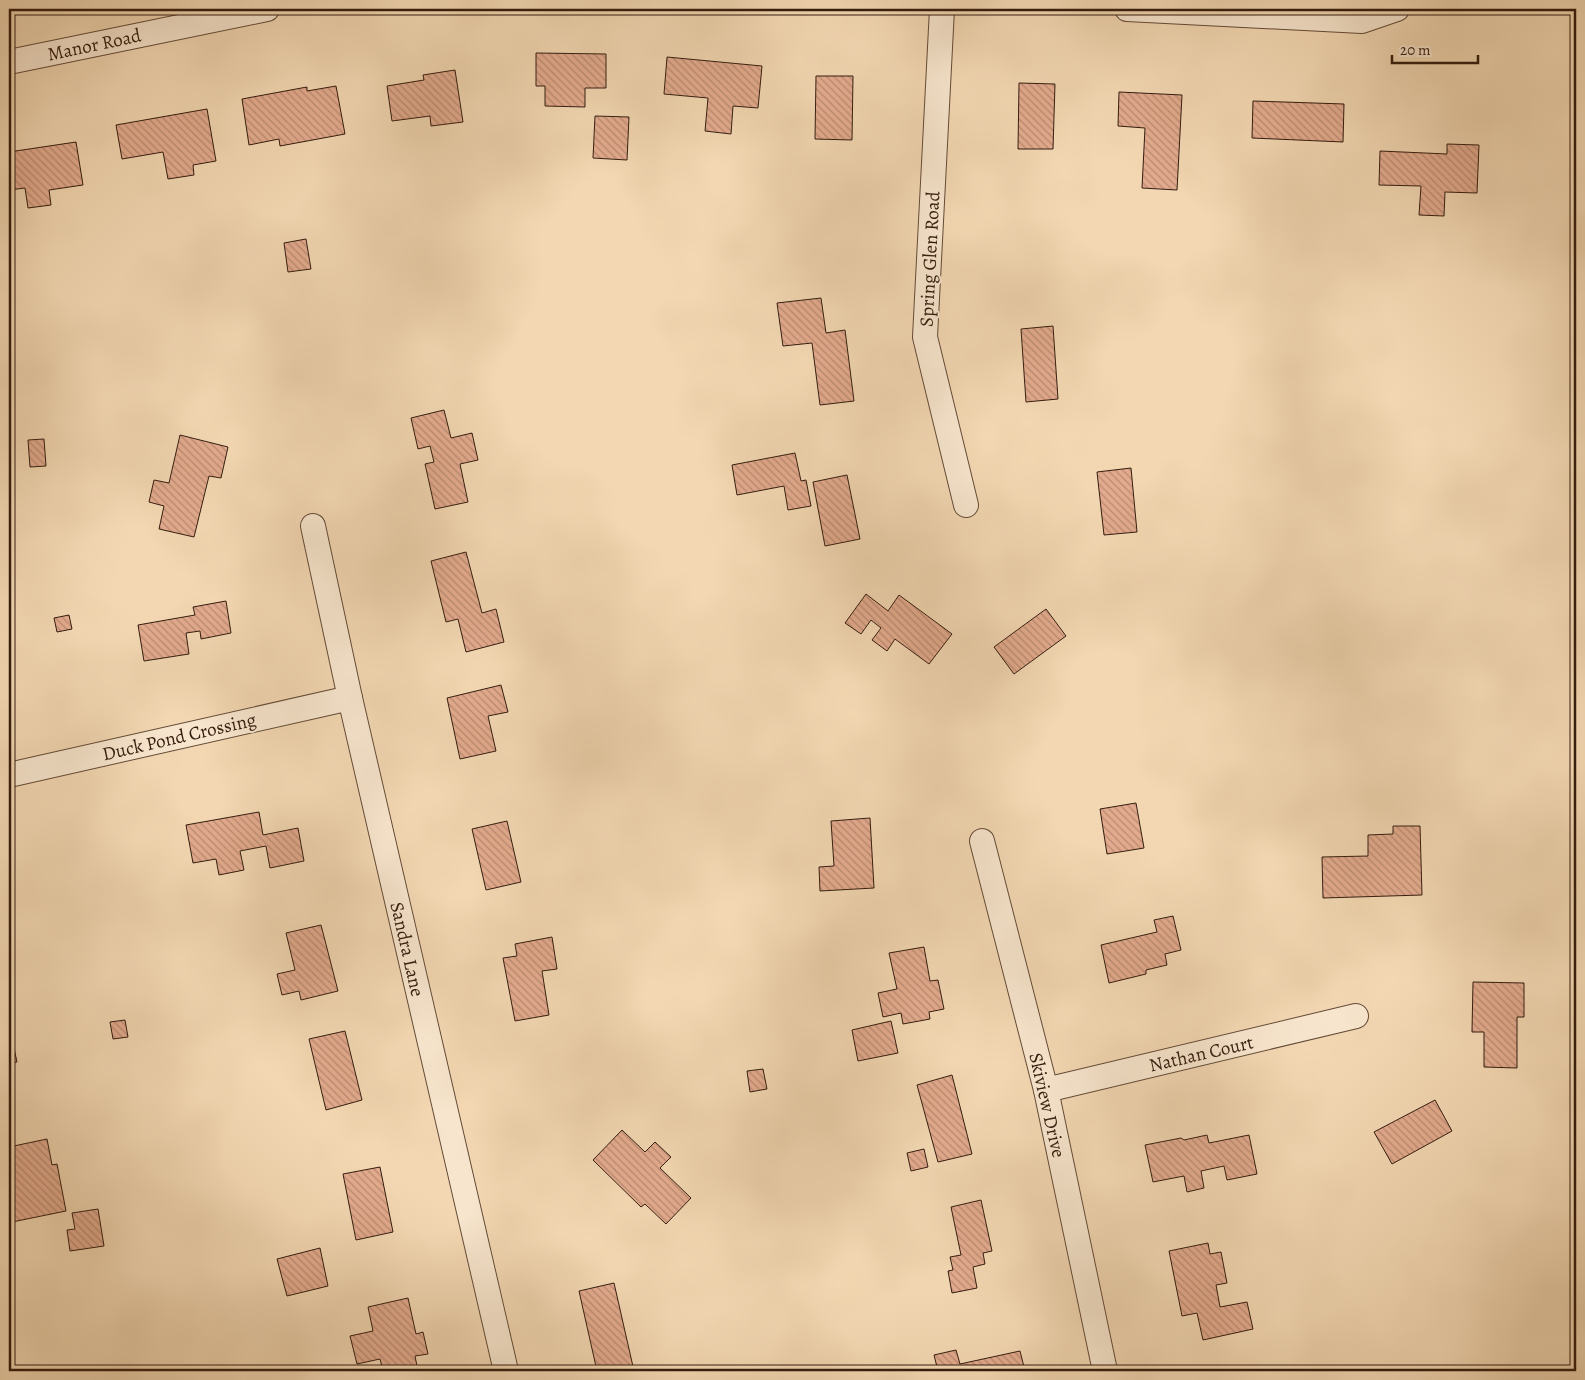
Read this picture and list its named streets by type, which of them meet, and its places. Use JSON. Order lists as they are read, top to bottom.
{
  "streets": {
    "street": [
      "Manor Road",
      "Spring Glen Road",
      "Duck Pond Crossing",
      "Sandra Lane",
      "Nathan Court",
      "Skiview Drive"
    ]
  },
  "crossings": [
    ["Duck Pond Crossing", "Sandra Lane"],
    ["Nathan Court", "Skiview Drive"]
  ],
  "scale_bar": "20 m"
}
